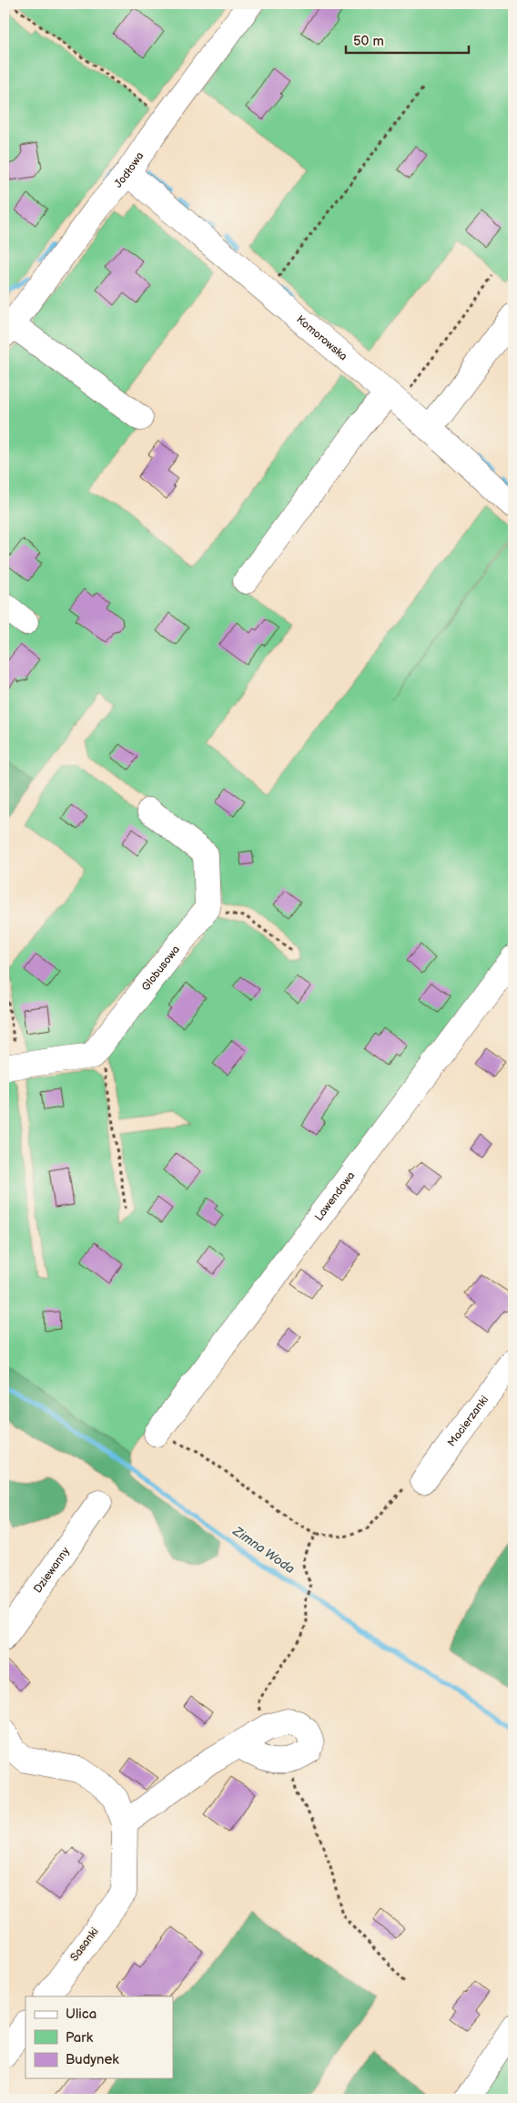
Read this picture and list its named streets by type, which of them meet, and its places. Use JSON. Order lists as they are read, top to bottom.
{
  "streets": {
    "street": [
      "Jodłowa",
      "Komorowska",
      "Globusowa",
      "Lawendowa",
      "Macierzanki",
      "Dziewanny",
      "Sasanki"
    ]
  },
  "crossings": [
    ["Jodłowa", "Komorowska"]
  ],
  "water": ["Zimna Woda"],
  "legend": ["Ulica", "Park", "Budynek"],
  "scale_bar": "50 m"
}
